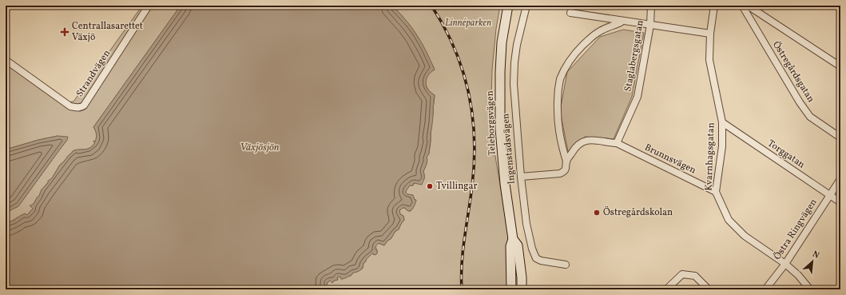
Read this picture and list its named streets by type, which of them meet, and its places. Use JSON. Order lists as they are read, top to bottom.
{
  "streets": {
    "main road": ["Teleborgsvägen"],
    "street": [
      "Staglabergsgatan",
      "Östregårdsgatan",
      "Strandvägen",
      "Ingenstadsvägen",
      "Torggatan",
      "Kvarnhagsgatan",
      "Brunnsvägen",
      "Östra Ringvägen"
    ]
  },
  "crossings": [
    ["Staglabergsgatan", "Brunnsvägen"],
    ["Torggatan", "Kvarnhagsgatan"],
    ["Torggatan", "Östra Ringvägen"],
    ["Kvarnhagsgatan", "Brunnsvägen"],
    ["Kvarnhagsgatan", "Östra Ringvägen"]
  ],
  "water": ["Växjösjön"],
  "parks": ["Linnéparken"],
  "places": {
    "health": ["Centrallasarettet Växjö"],
    "other": ["Tvillingar", "Östregårdskolan"]
  },
  "north": "top right"
}
